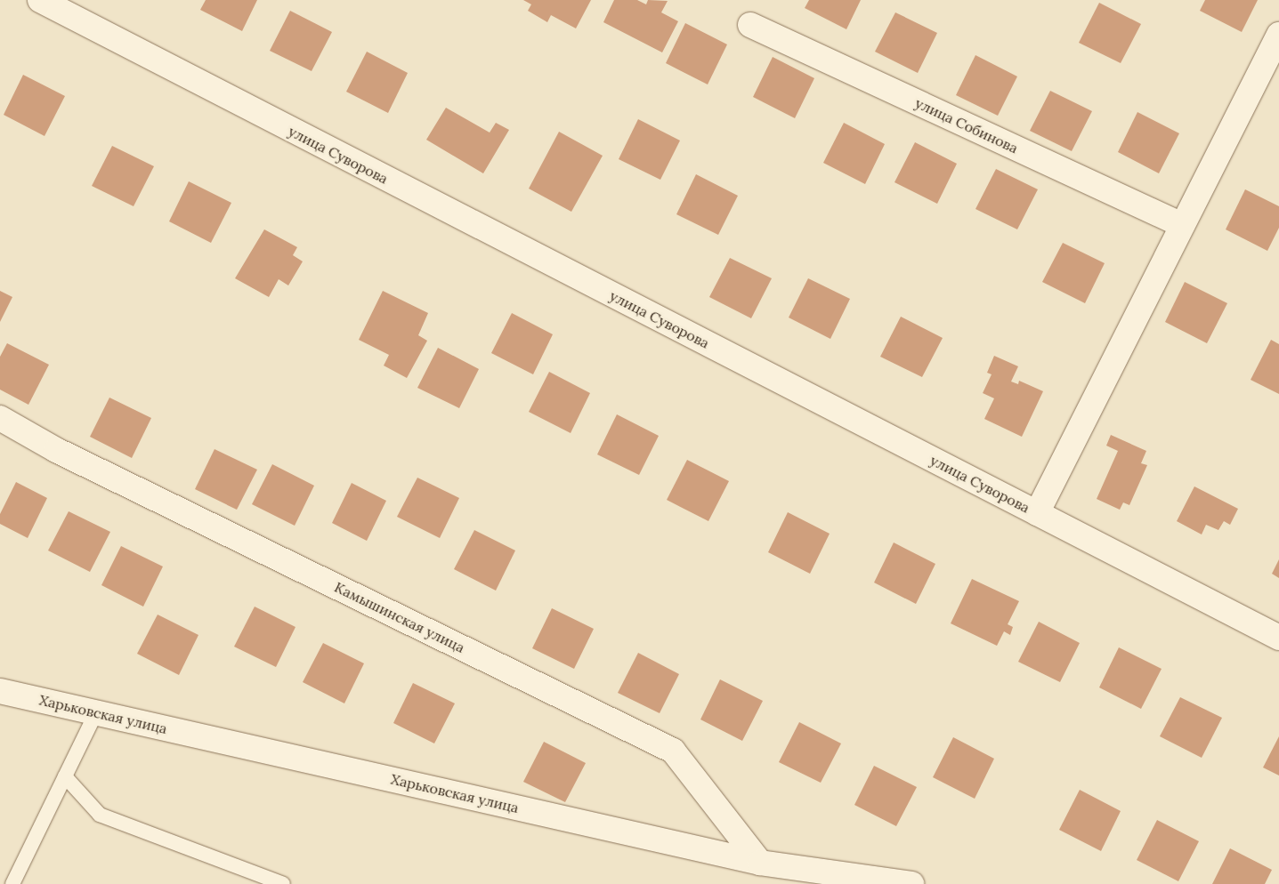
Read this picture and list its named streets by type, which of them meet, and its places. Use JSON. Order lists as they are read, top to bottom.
{
  "streets": {
    "street": [
      "улица Собинова",
      "улица Суворова",
      "Камышинская улица",
      "Харьковская улица"
    ]
  },
  "crossings": [
    ["Камышинская улица", "Харьковская улица"]
  ]
}
